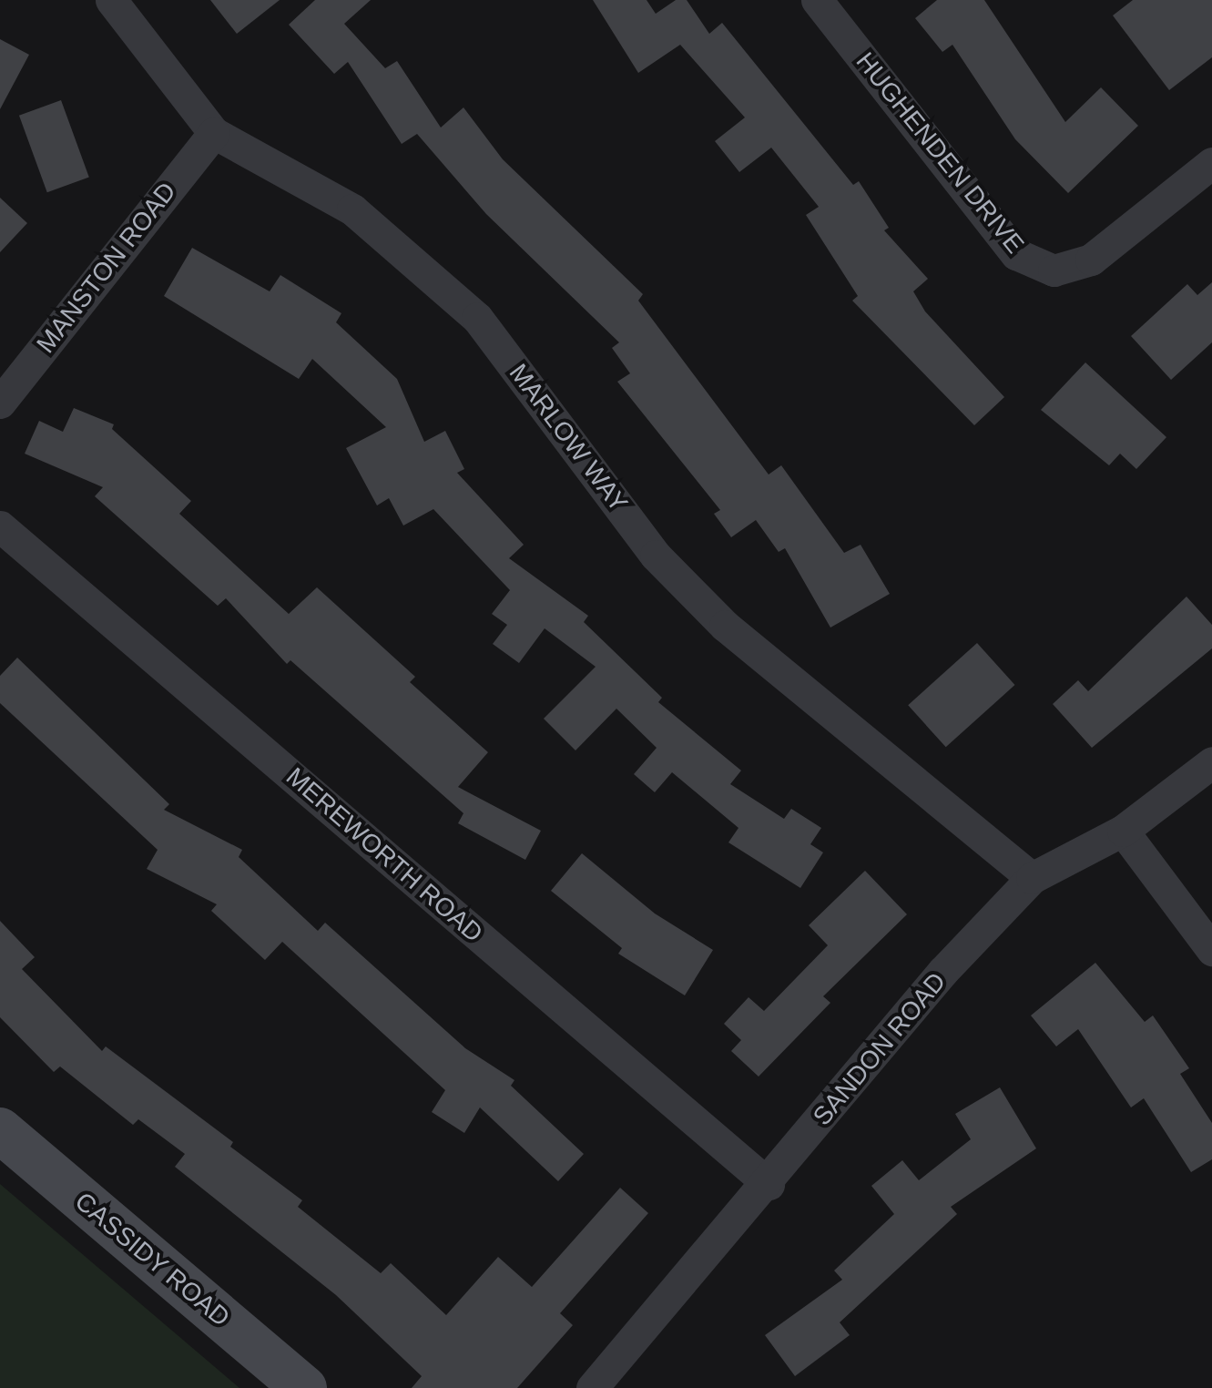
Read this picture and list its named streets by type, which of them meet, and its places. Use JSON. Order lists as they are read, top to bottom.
{
  "streets": {
    "street": [
      "HUGHENDEN DRIVE",
      "MANSTON ROAD",
      "MARLOW WAY",
      "MEREWORTH ROAD",
      "SANDON ROAD",
      "CASSIDY ROAD"
    ]
  },
  "crossings": [
    ["MANSTON ROAD", "MARLOW WAY"],
    ["MARLOW WAY", "SANDON ROAD"],
    ["MEREWORTH ROAD", "SANDON ROAD"]
  ]
}
